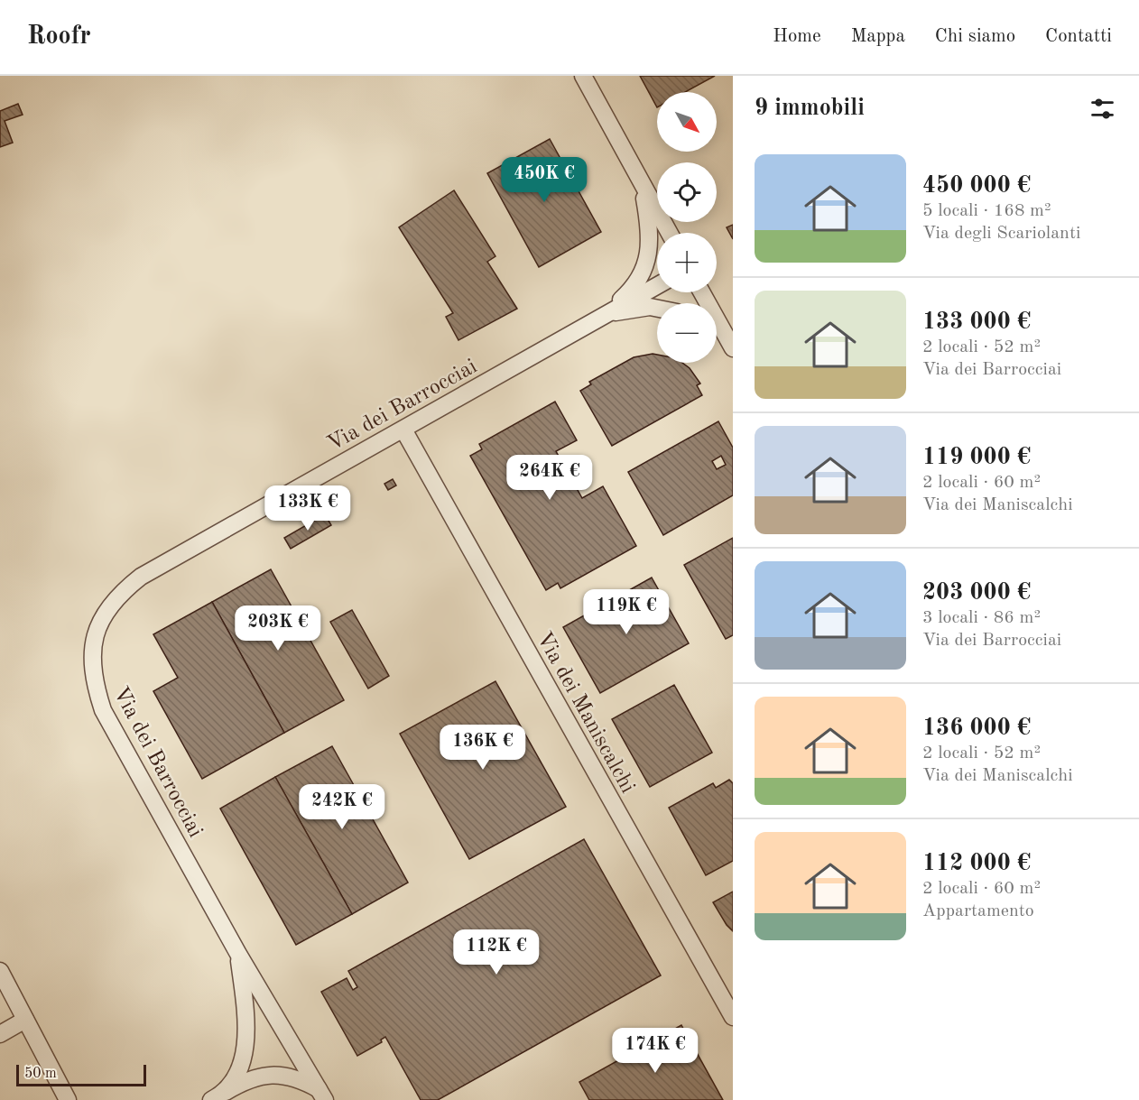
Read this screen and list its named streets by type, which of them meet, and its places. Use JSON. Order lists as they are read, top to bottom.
{
  "streets": {
    "street": ["Via dei Barrocciai", "Via dei Maniscalchi"]
  },
  "crossings": [
    ["Via dei Barrocciai", "Via dei Maniscalchi"]
  ],
  "scale_bar": "50 m",
  "north": "bottom right",
  "page": {
    "header": "Roofr",
    "nav": [
      "Home",
      "Mappa",
      "Chi siamo",
      "Contatti"
    ],
    "heading": "9 immobili",
    "map_buttons": ["+", "−"],
    "list": [
      {
        "name": "450 000 €",
        "note": "5 locali · 168 m² · Via degli Scariolanti"
      },
      {
        "name": "133 000 €",
        "note": "2 locali · 52 m² · Via dei Barrocciai"
      },
      {
        "name": "119 000 €",
        "note": "2 locali · 60 m² · Via dei Maniscalchi"
      },
      {
        "name": "203 000 €",
        "note": "3 locali · 86 m² · Via dei Barrocciai"
      },
      {
        "name": "136 000 €",
        "note": "2 locali · 52 m² · Via dei Maniscalchi"
      },
      {
        "name": "112 000 €",
        "note": "2 locali · 60 m² · Appartamento"
      }
    ],
    "price": [
      "450K €",
      "264K €",
      "133K €",
      "119K €",
      "203K €",
      "136K €",
      "242K €",
      "112K €",
      "174K €"
    ],
    "scale": "50 m"
  }
}
